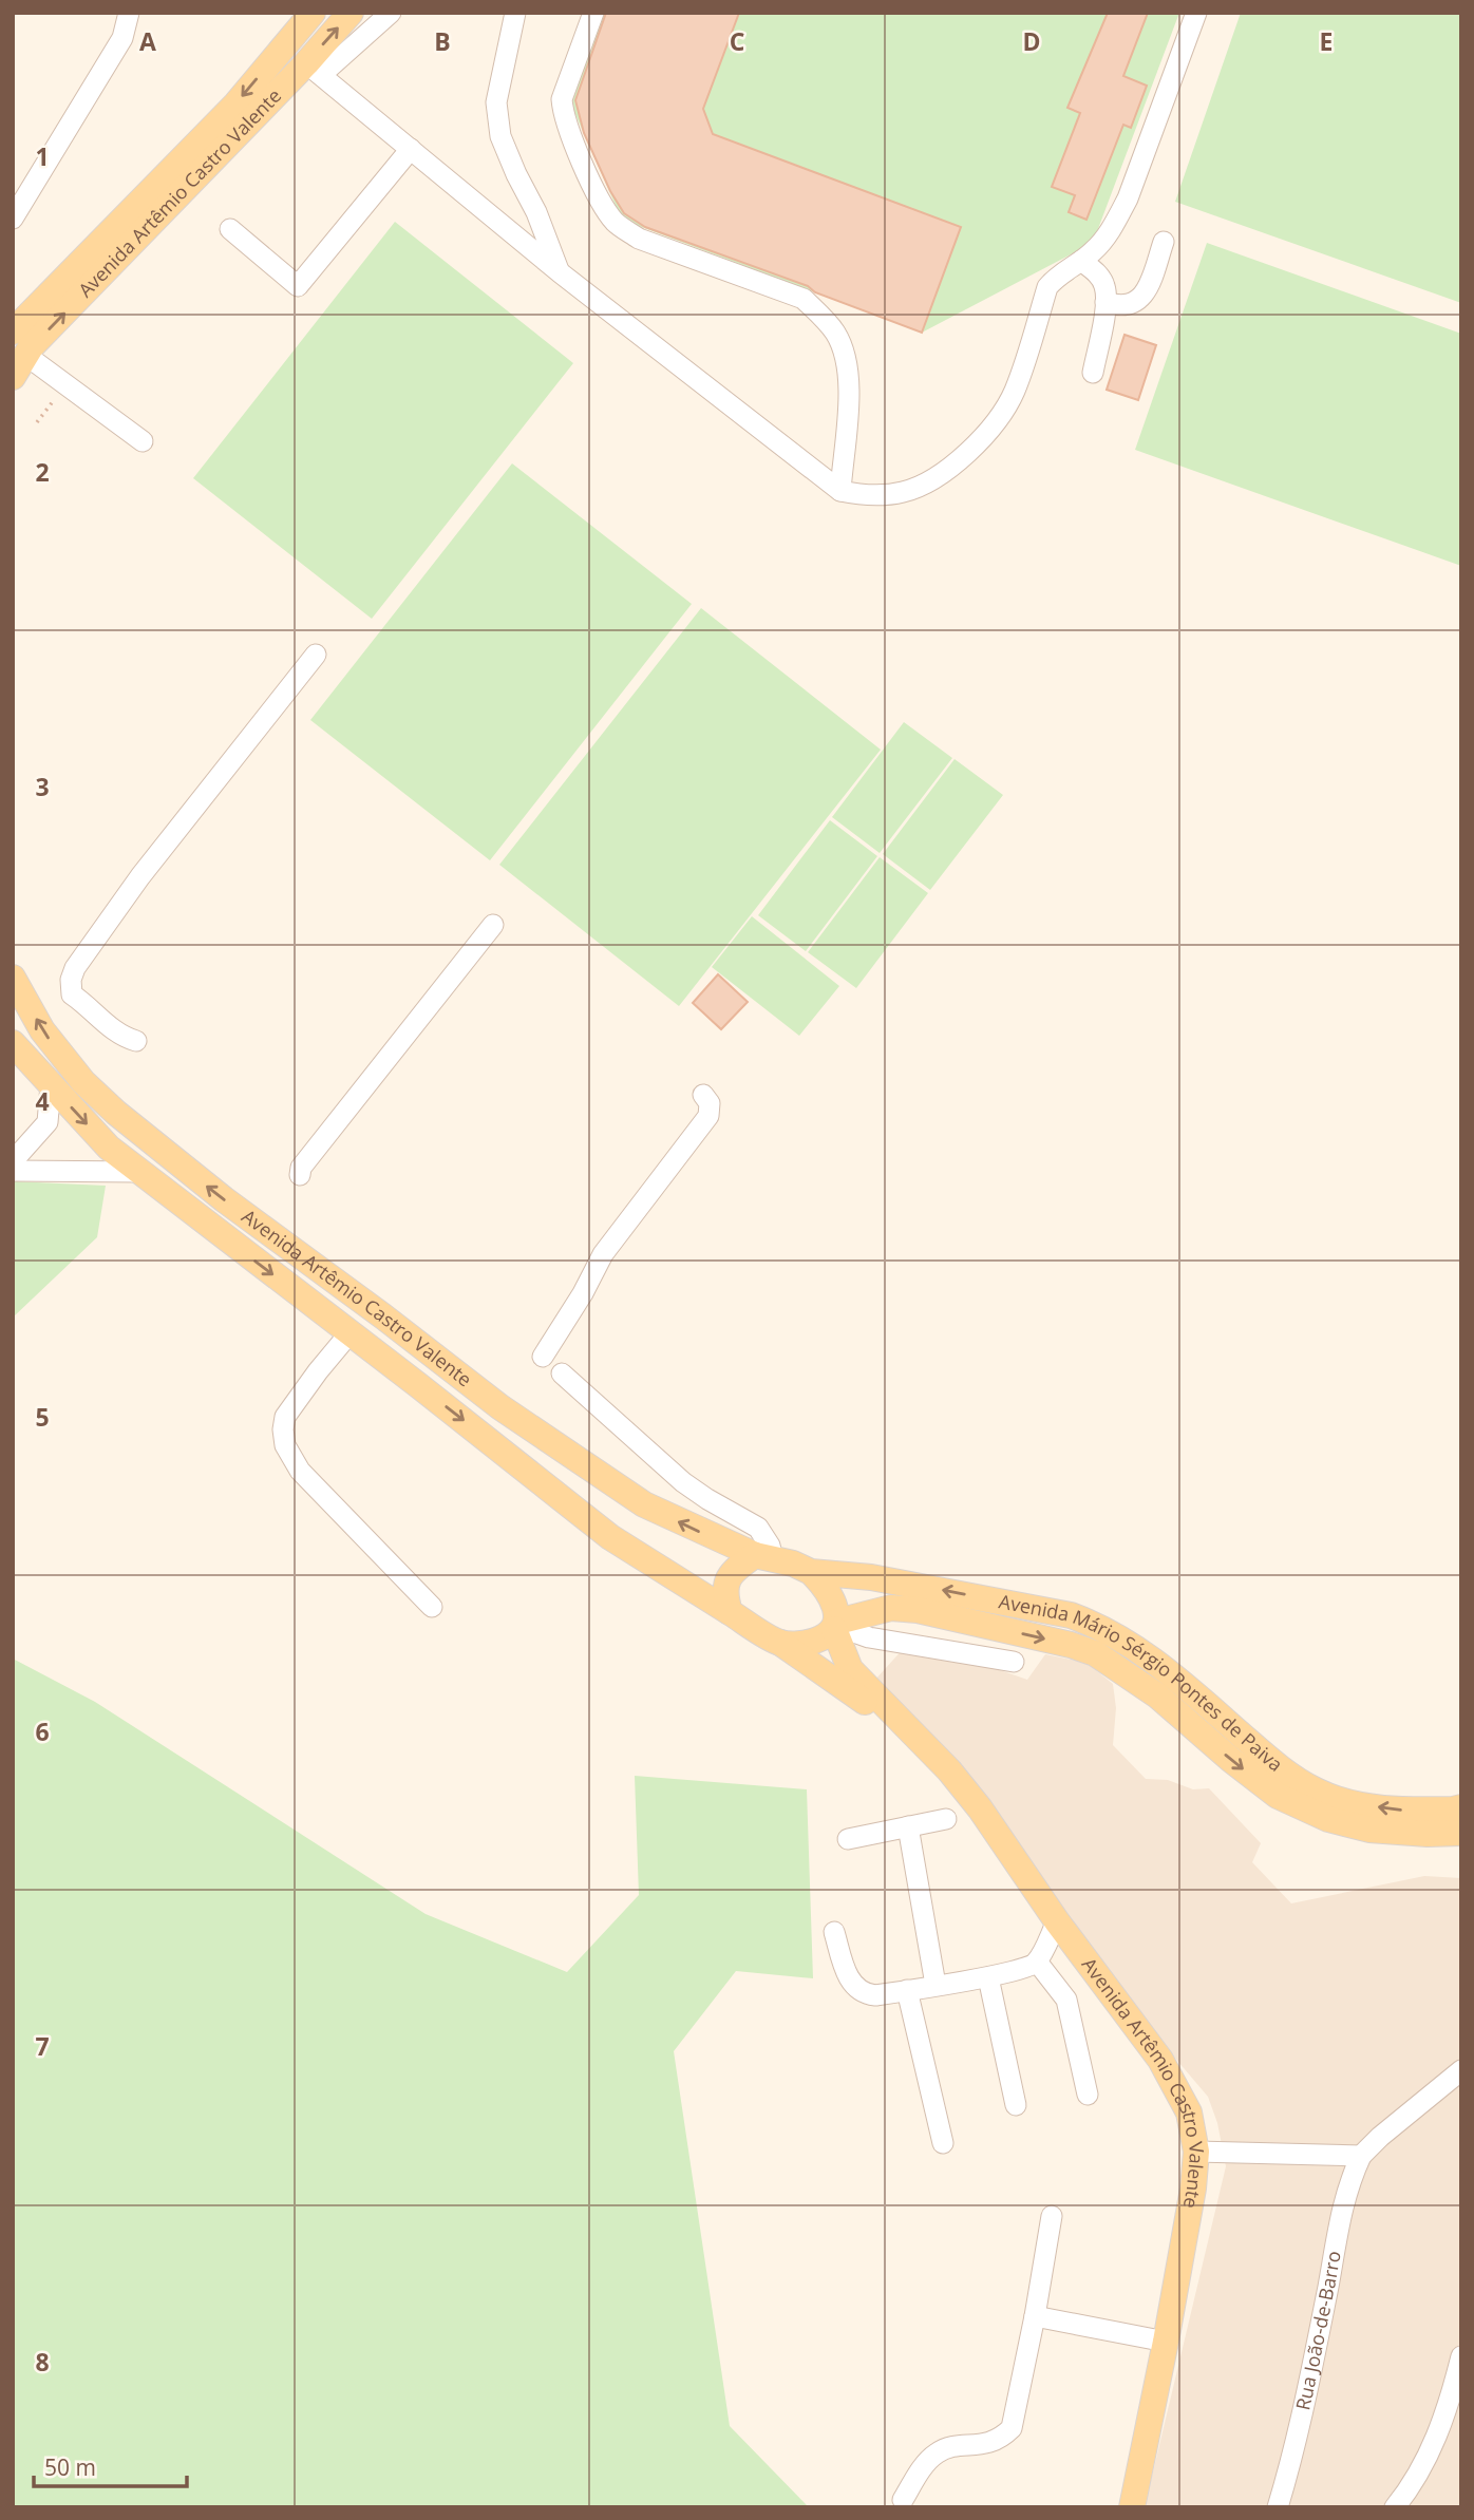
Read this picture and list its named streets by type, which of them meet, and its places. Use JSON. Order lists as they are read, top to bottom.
{
  "streets": {
    "main road": ["Avenida Artêmio Castro Valente", "Avenida Mário Sérgio Pontes de Paiva"],
    "street": ["Rua João-de-Barro"]
  },
  "crossings": [
    ["Avenida Artêmio Castro Valente", "Avenida Mário Sérgio Pontes de Paiva"]
  ],
  "scale_bar": "50 m",
  "grid": {
    "columns": [
      "A",
      "B",
      "C",
      "D",
      "E"
    ],
    "rows": [
      "1",
      "2",
      "3",
      "4",
      "5",
      "6",
      "7",
      "8"
    ]
  }
}
